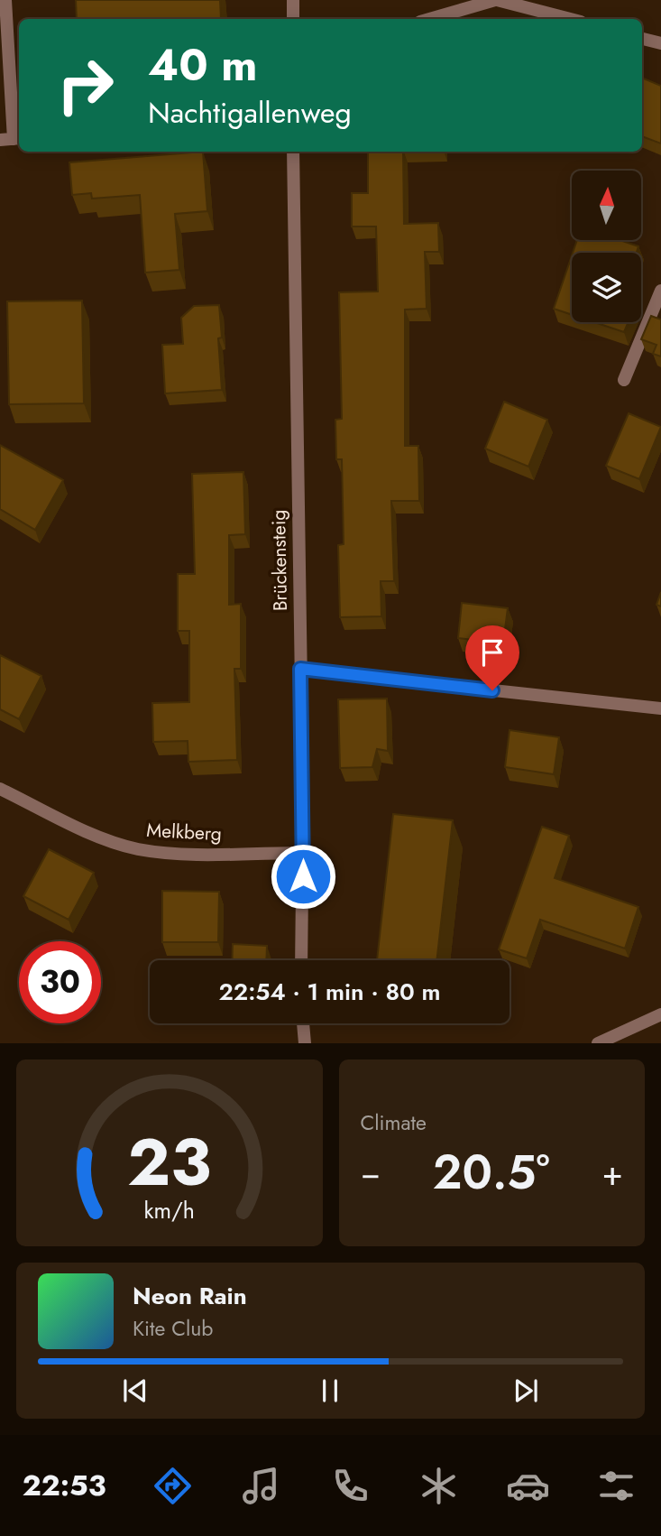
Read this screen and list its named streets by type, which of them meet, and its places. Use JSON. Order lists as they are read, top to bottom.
{
  "streets": {
    "street": ["Brückensteig", "Melkberg"]
  },
  "crossings": [
    ["Brückensteig", "Melkberg"]
  ],
  "north": "top",
  "page": {
    "turn": ["40 m", "Nachtigallenweg"],
    "limit": "30",
    "trip": "22:54 · 1 min · 80 m",
    "tile": "Climate",
    "heat": ["−", "20.5°", "+"],
    "song": ["Neon Rain", "Kite Club"],
    "tabs": "22:53",
    "gauge": ["23", "km/h"]
  }
}
